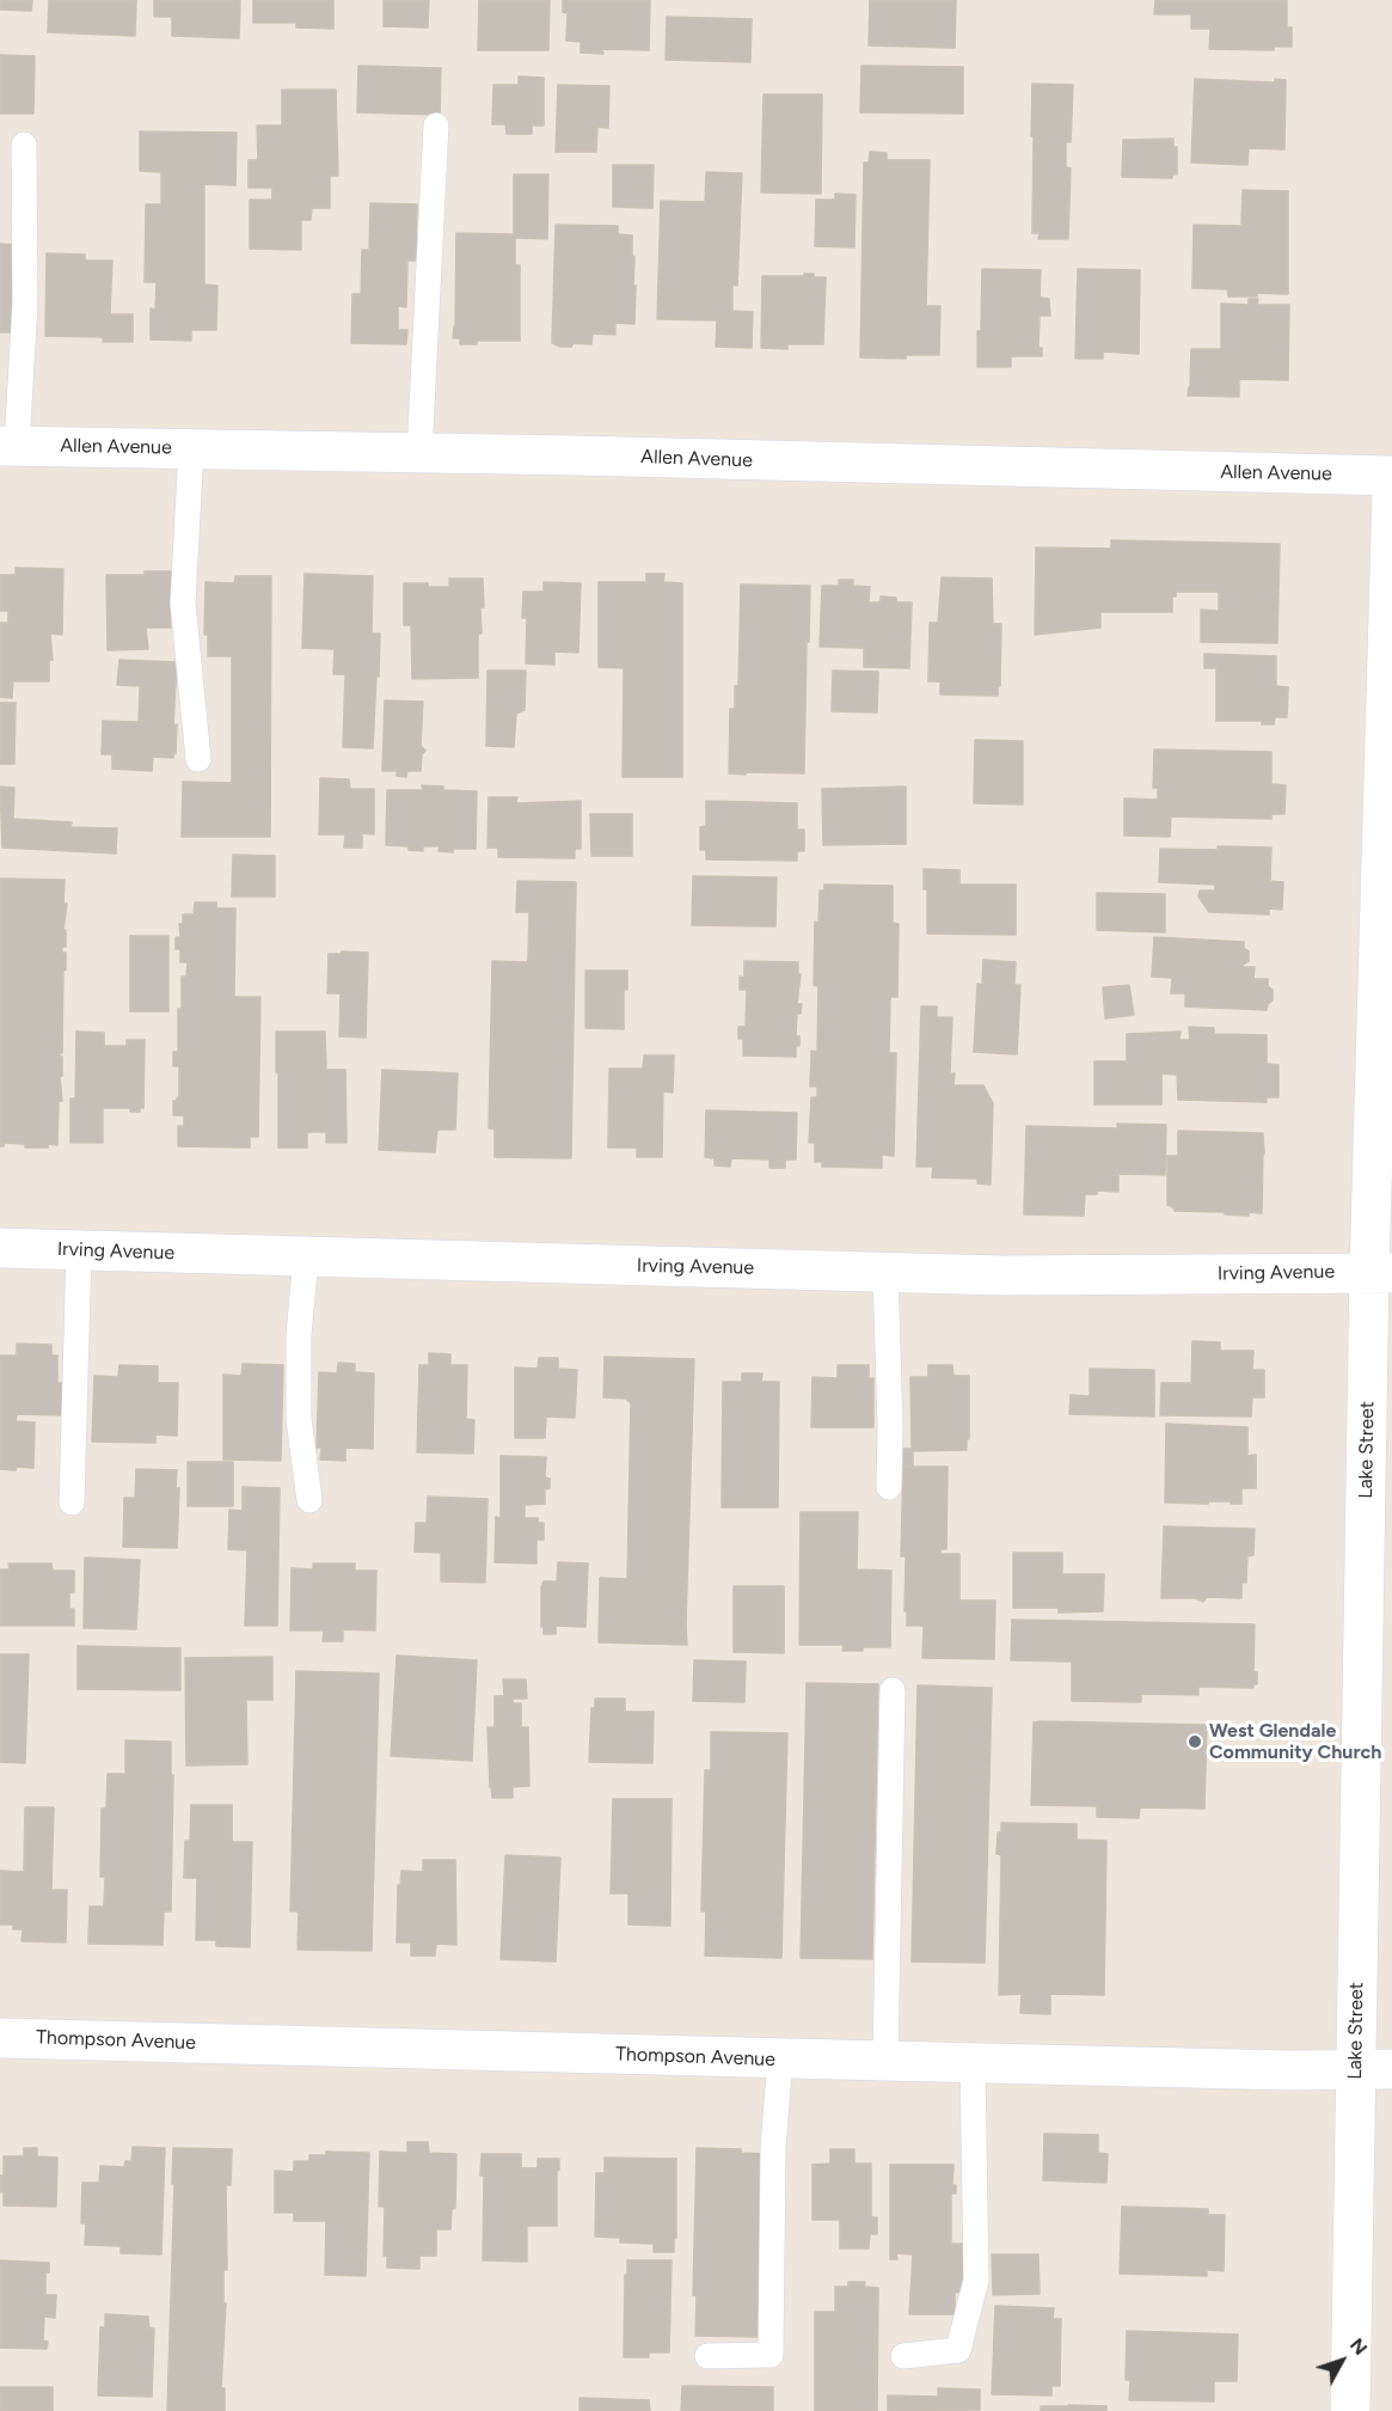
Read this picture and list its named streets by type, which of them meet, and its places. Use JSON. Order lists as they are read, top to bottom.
{
  "streets": {
    "street": [
      "Allen Avenue",
      "Irving Avenue",
      "Lake Street",
      "Thompson Avenue"
    ]
  },
  "crossings": [
    ["Irving Avenue", "Lake Street"],
    ["Lake Street", "Thompson Avenue"]
  ],
  "places": ["West Glendale Community Church"],
  "north": "top right"
}
